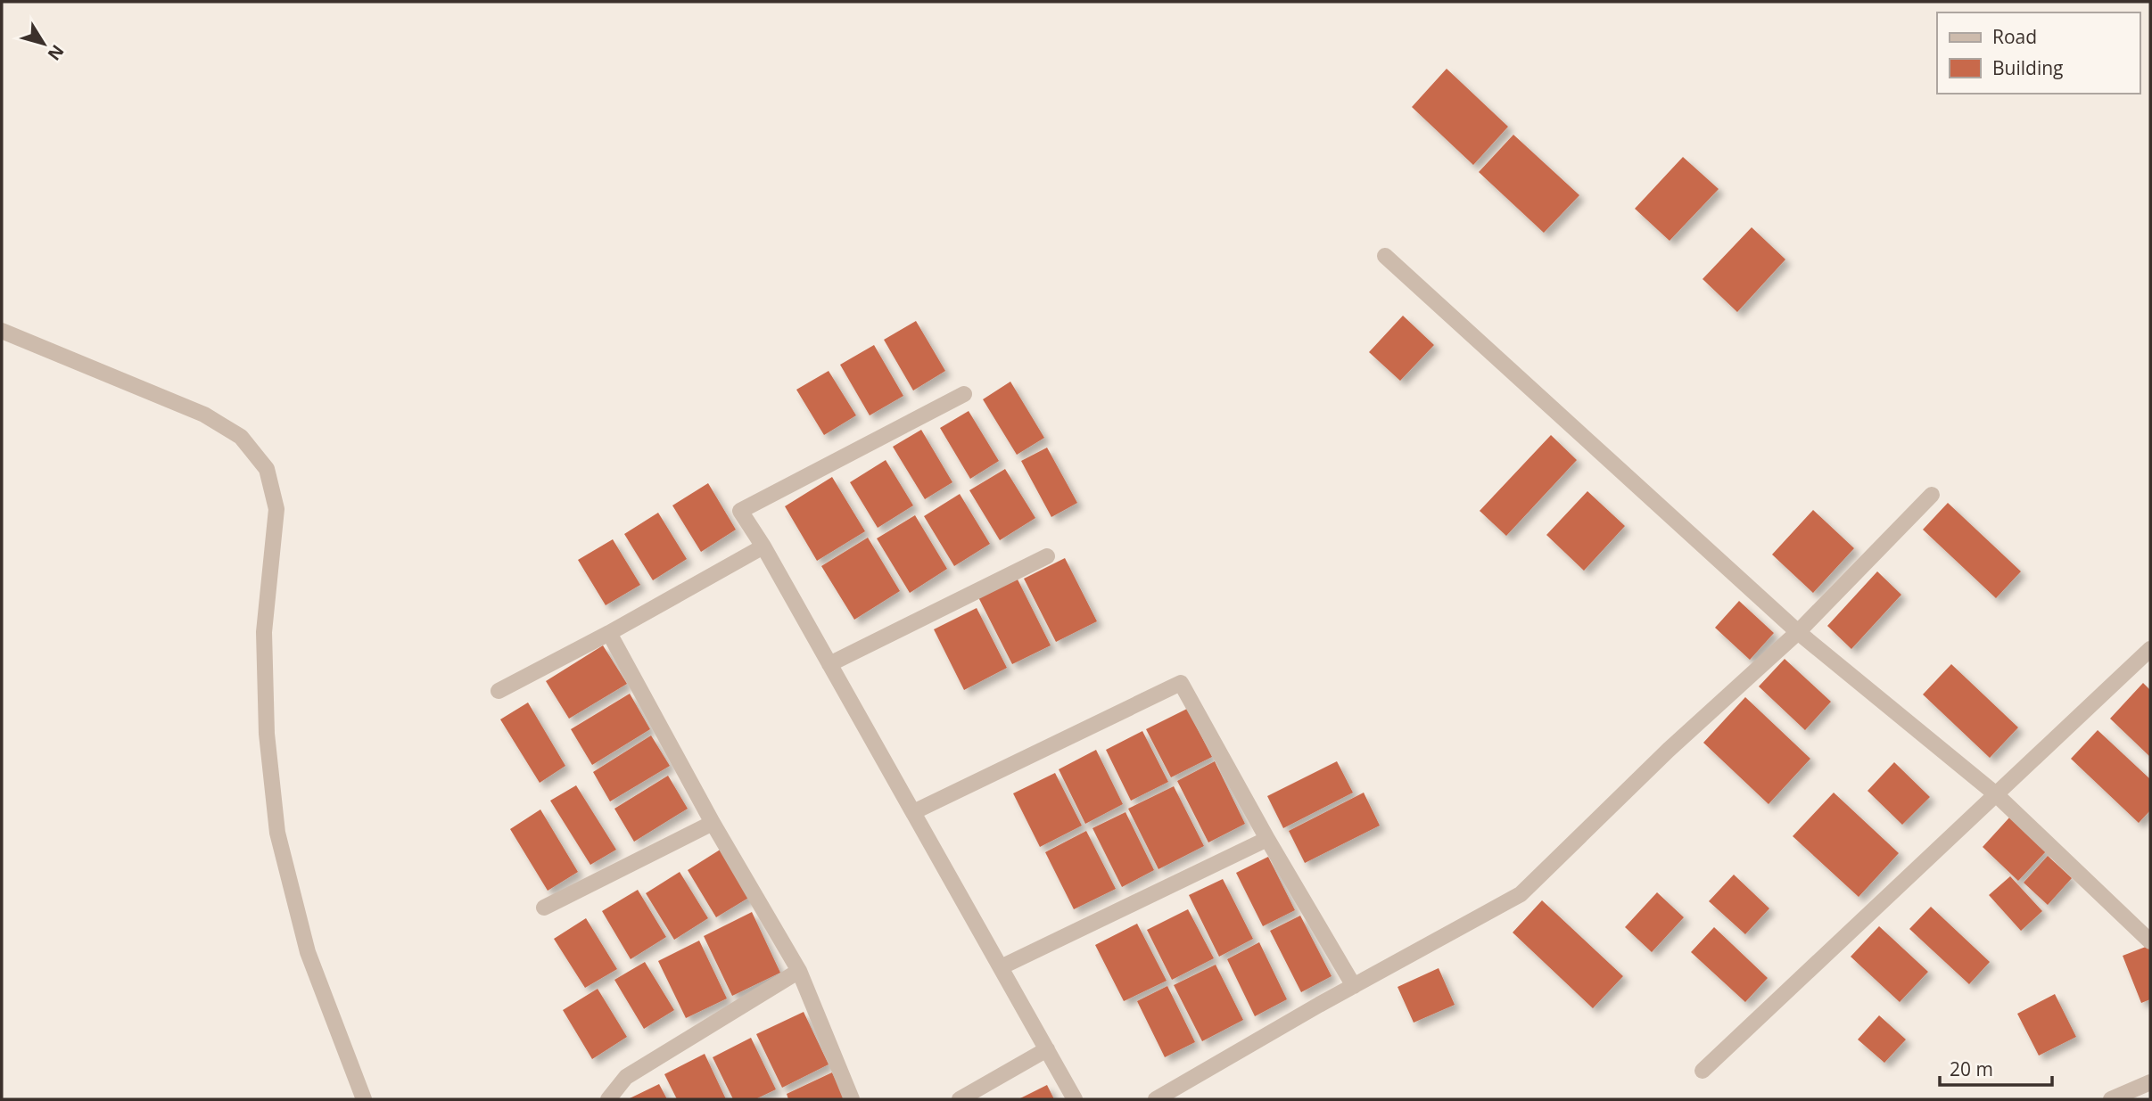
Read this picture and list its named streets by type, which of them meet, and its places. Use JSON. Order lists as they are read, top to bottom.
{
  "legend": ["Road", "Building"],
  "scale_bar": "20 m",
  "north": "bottom right"
}
